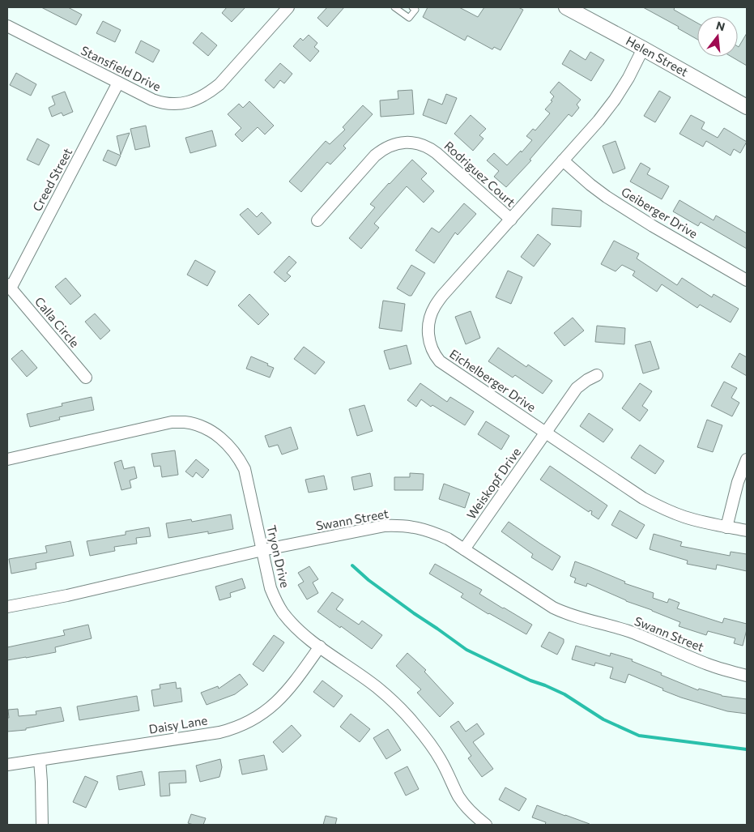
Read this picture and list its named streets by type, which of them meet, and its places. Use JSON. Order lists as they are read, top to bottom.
{
  "streets": {
    "street": [
      "Helen Street",
      "Stansfield Drive",
      "Rodriguez Court",
      "Creed Street",
      "Geiberger Drive",
      "Calla Circle",
      "Eichelberger Drive",
      "Weiskopf Drive",
      "Swann Street",
      "Tryon Drive",
      "Daisy Lane"
    ]
  },
  "crossings": [
    ["Helen Street", "Eichelberger Drive"],
    ["Stansfield Drive", "Creed Street"],
    ["Rodriguez Court", "Eichelberger Drive"],
    ["Creed Street", "Calla Circle"],
    ["Geiberger Drive", "Eichelberger Drive"],
    ["Eichelberger Drive", "Weiskopf Drive"],
    ["Weiskopf Drive", "Swann Street"],
    ["Swann Street", "Tryon Drive"],
    ["Tryon Drive", "Daisy Lane"]
  ],
  "north": "top"
}
